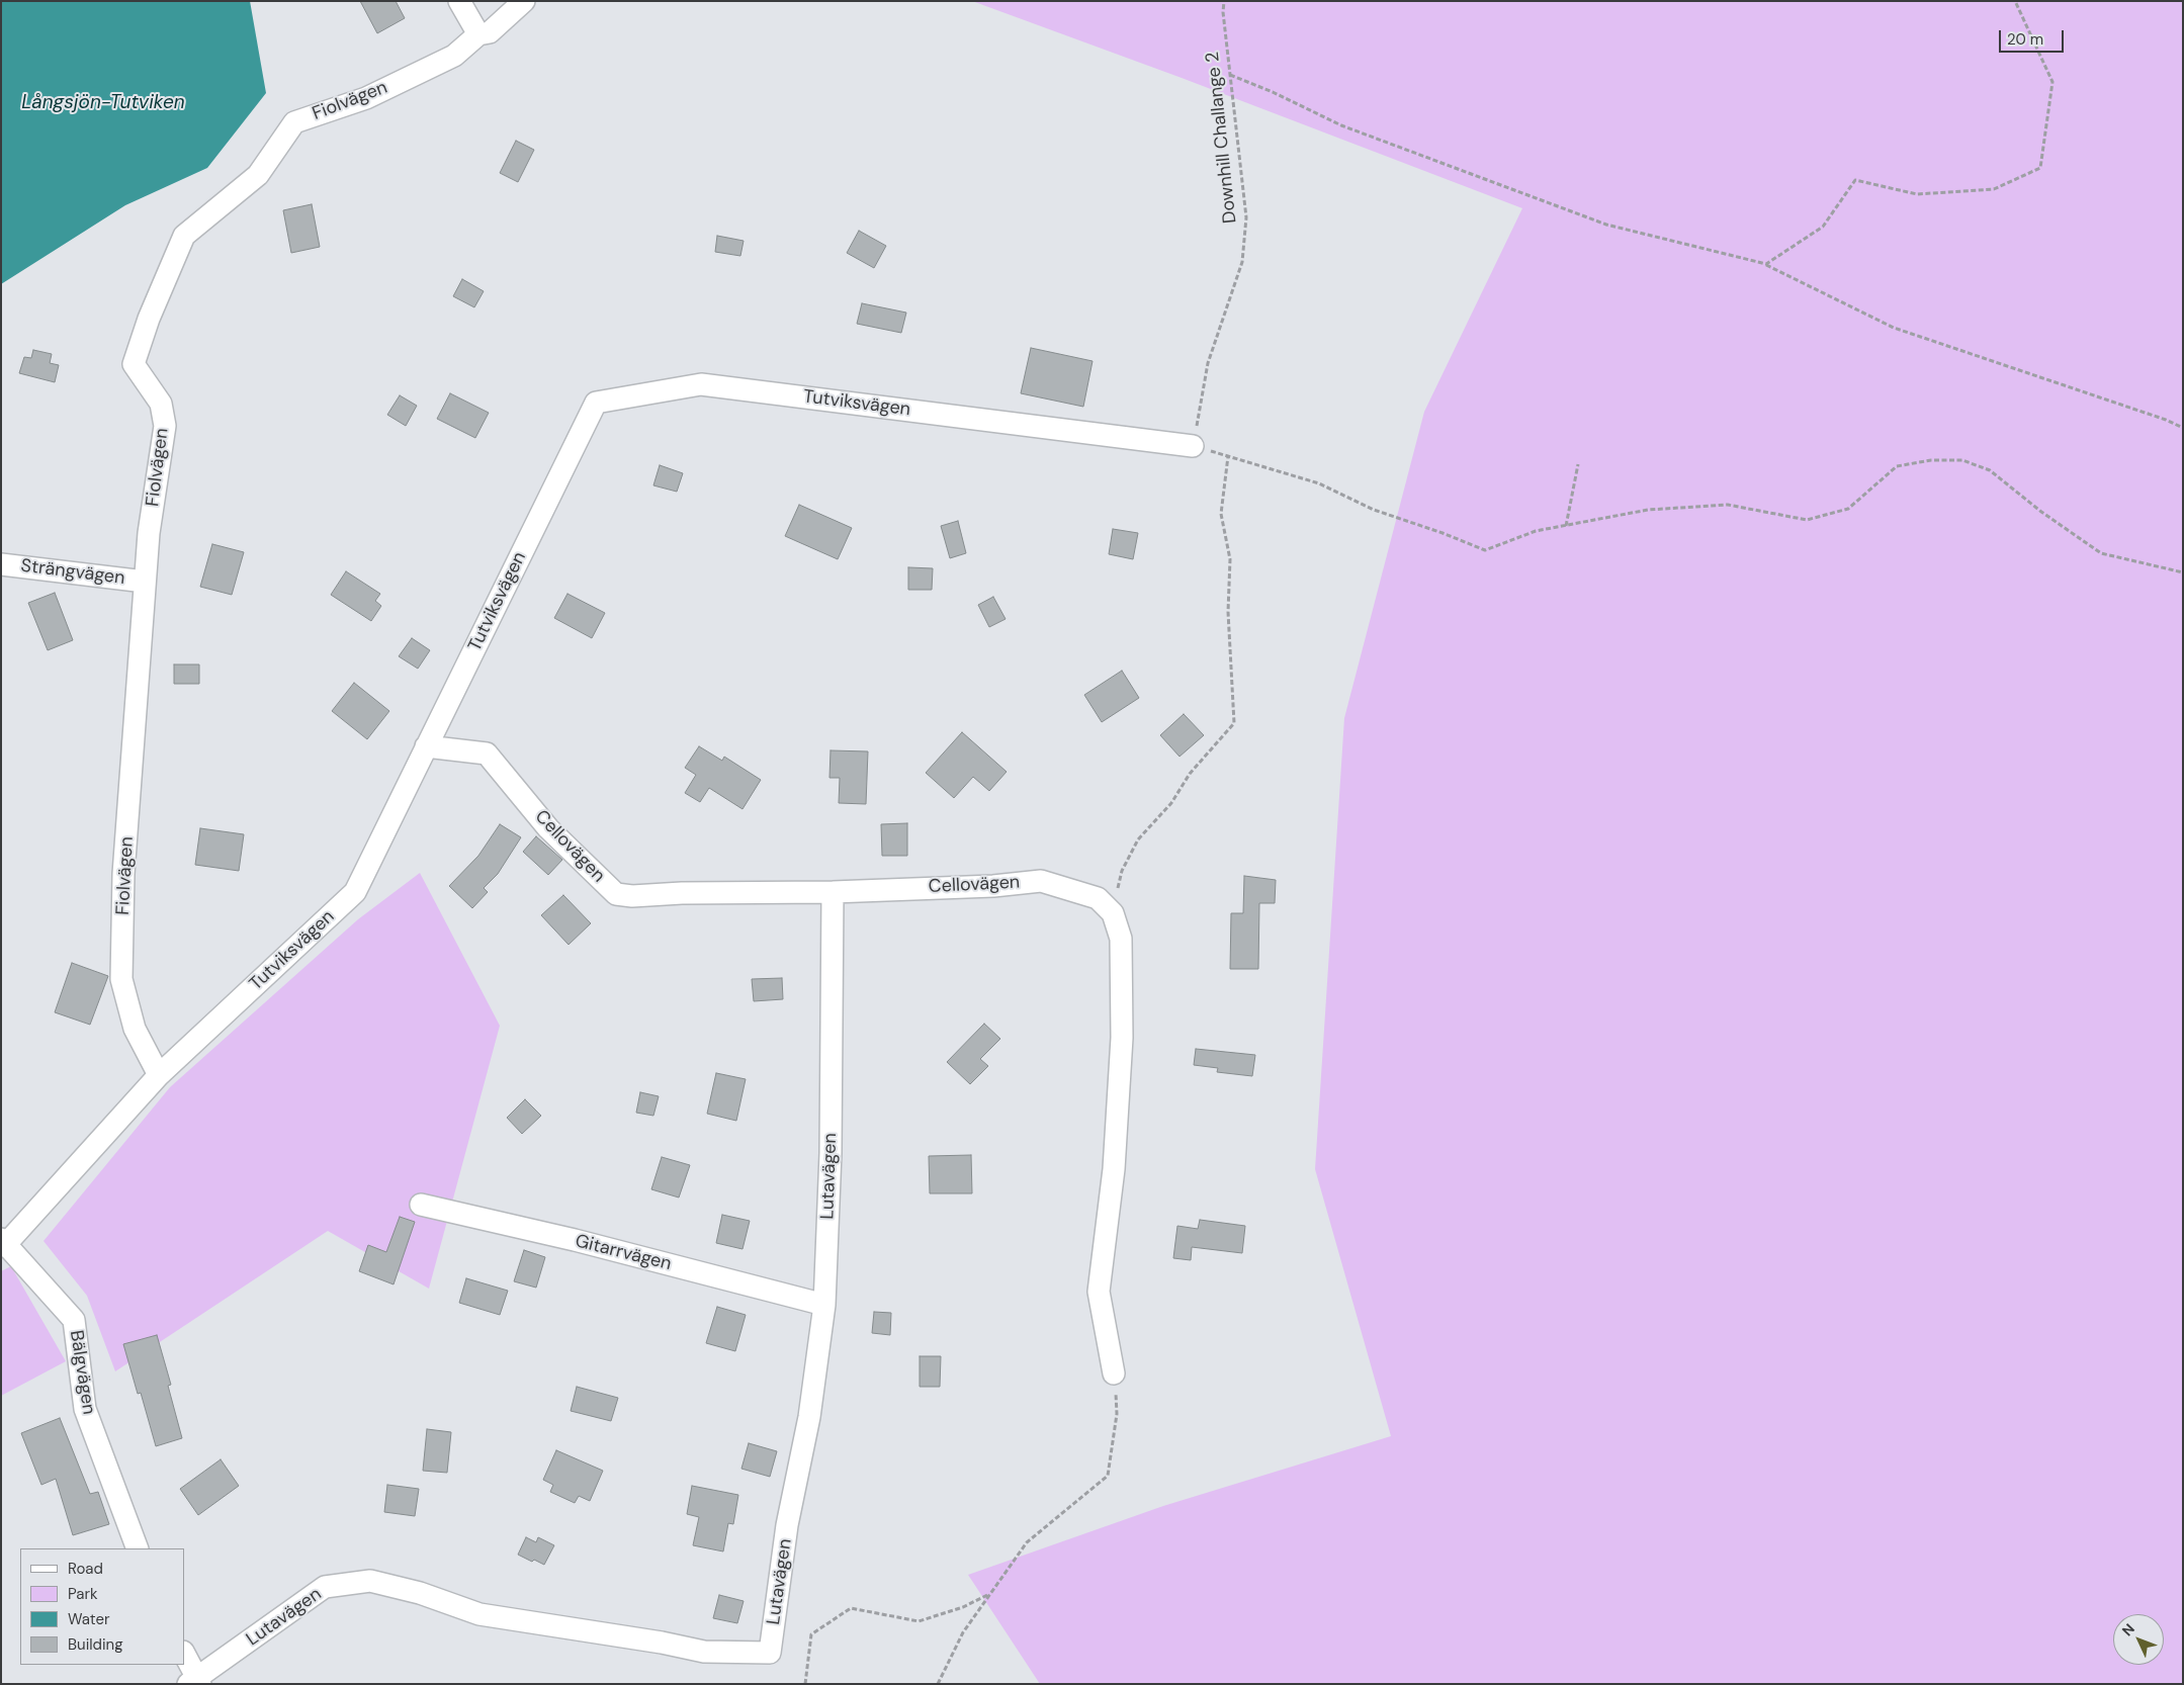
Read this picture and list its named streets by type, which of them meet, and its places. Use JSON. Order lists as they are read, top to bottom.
{
  "streets": {
    "street": [
      "Fiolvägen",
      "Tutviksvägen",
      "Strängvägen",
      "Cellovägen",
      "Lutavägen",
      "Gitarrvägen",
      "Bälgvägen"
    ],
    "path": ["Downhill Challange 2"]
  },
  "crossings": [
    ["Fiolvägen", "Tutviksvägen"],
    ["Fiolvägen", "Strängvägen"],
    ["Downhill Challange 2", "Tutviksvägen"],
    ["Tutviksvägen", "Cellovägen"],
    ["Tutviksvägen", "Bälgvägen"],
    ["Cellovägen", "Lutavägen"],
    ["Lutavägen", "Gitarrvägen"]
  ],
  "water": ["Långsjön-Tutviken"],
  "legend": [
    "Road",
    "Park",
    "Water",
    "Building"
  ],
  "scale_bar": "20 m",
  "north": "top left"
}
